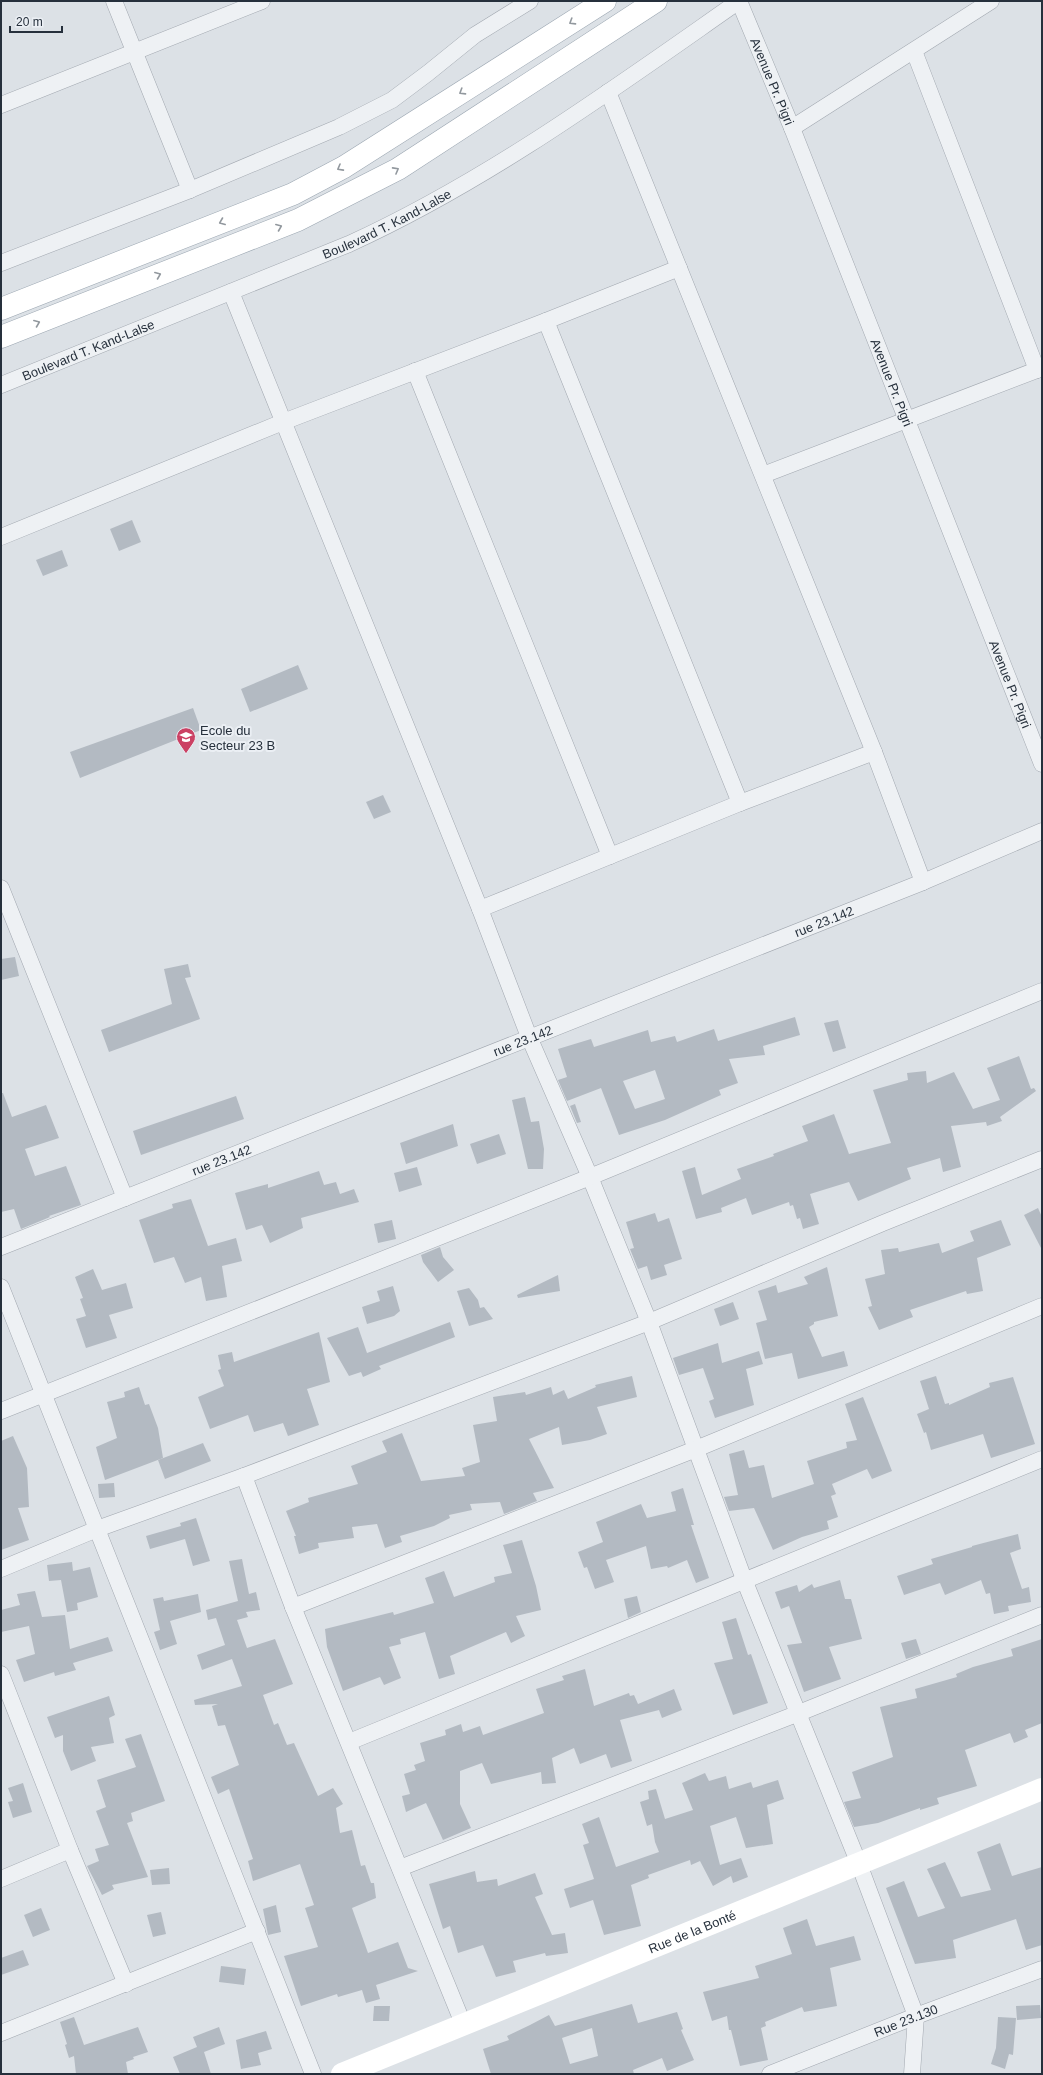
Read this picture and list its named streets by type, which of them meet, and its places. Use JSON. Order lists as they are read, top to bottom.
{
  "streets": {
    "main road": ["Rue de la Bonté"],
    "street": [
      "Avenue Pr. Pigri",
      "Boulevard T. Kand-Lalse",
      "rue 23.142",
      "Rue 23.130"
    ]
  },
  "crossings": [
    ["Avenue Pr. Pigri", "Boulevard T. Kand-Lalse"]
  ],
  "places": {
    "school or university": ["Ecole du Secteur 23 B"]
  },
  "scale_bar": "20 m"
}
